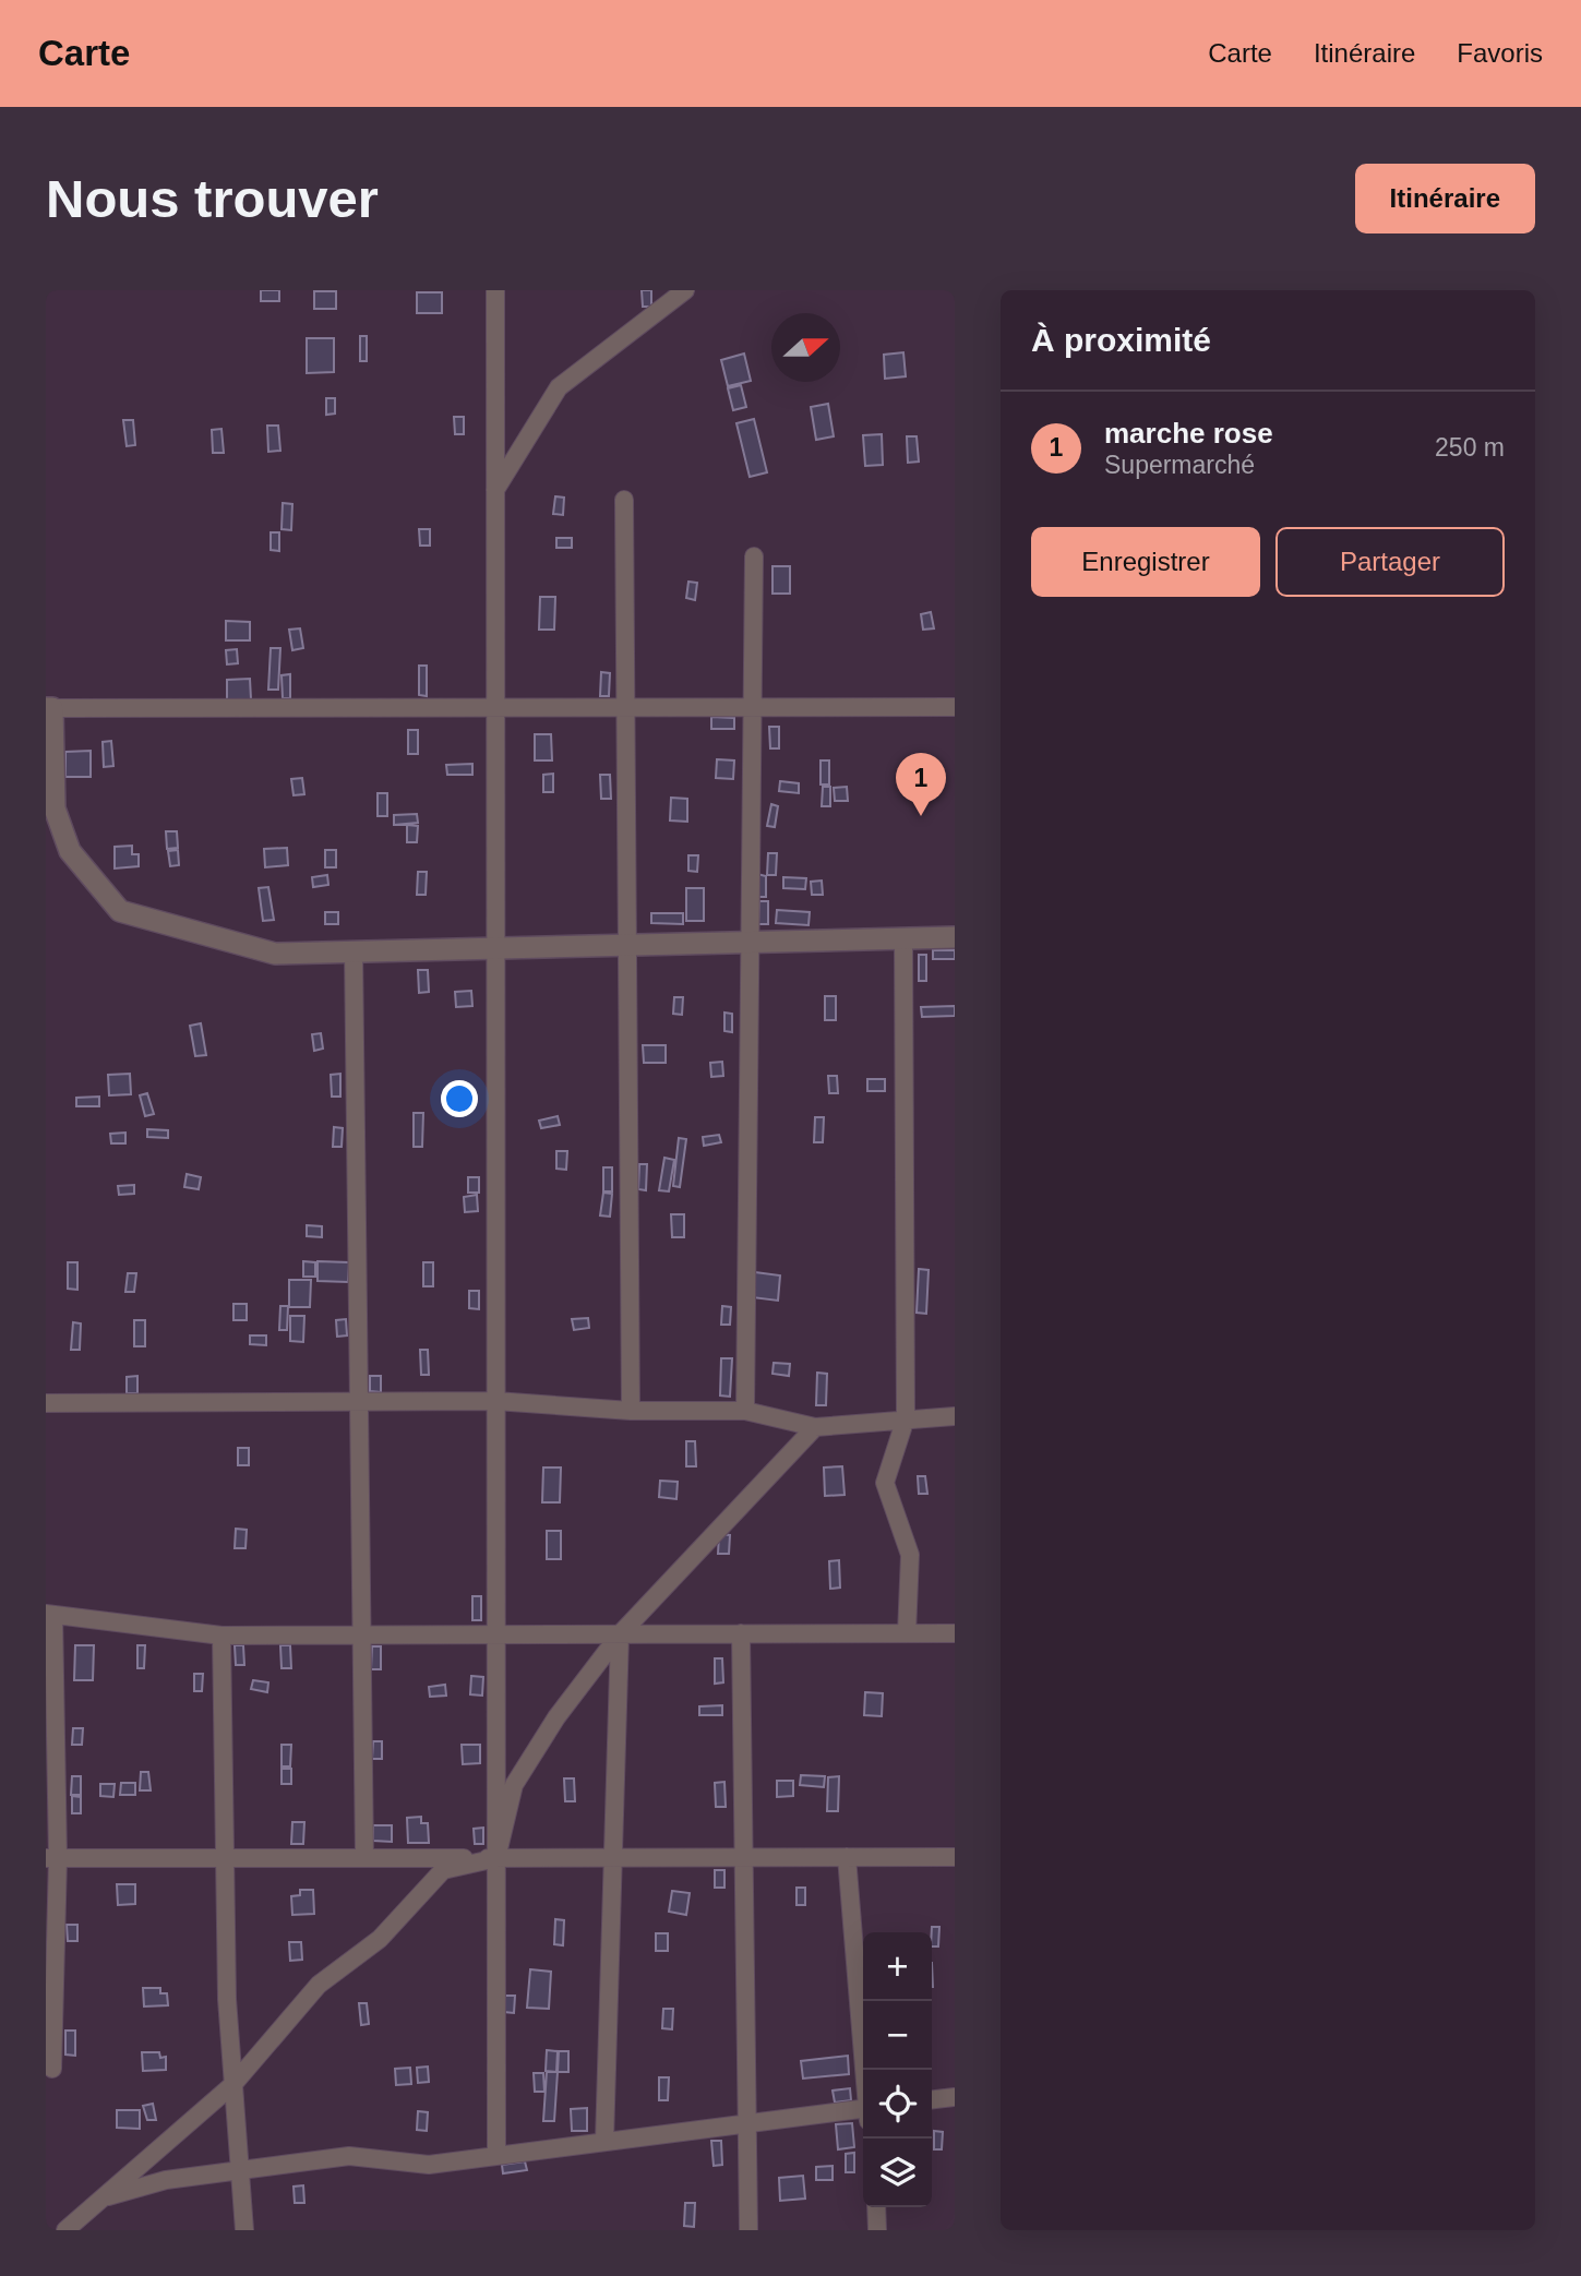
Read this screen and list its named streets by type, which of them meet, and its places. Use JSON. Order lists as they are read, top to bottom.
{
  "north": "right",
  "page": {
    "header": "Carte",
    "nav": ["Carte", "Itinéraire", "Favoris"],
    "buttons": [
      "Itinéraire",
      ["Enregistrer", "Partager"]
    ],
    "title": "Nous trouver",
    "heading": "À proximité",
    "list": [
      {
        "mark": "1",
        "name": "marche rose",
        "note": "Supermarché",
        "value": "250 m"
      }
    ],
    "pins": "1",
    "map_buttons": ["+", "−"]
  }
}
